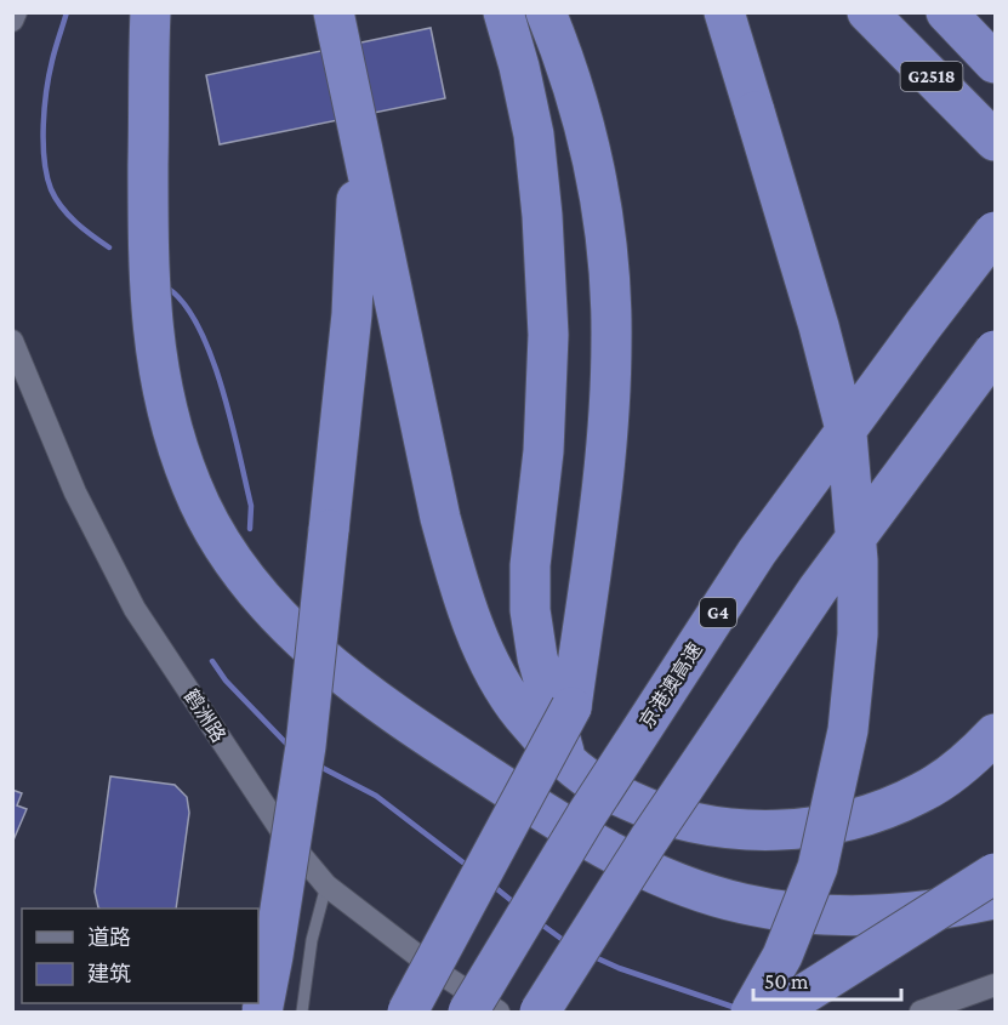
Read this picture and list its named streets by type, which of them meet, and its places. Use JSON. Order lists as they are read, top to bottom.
{
  "streets": {
    "highway": ["G2518", "G4", "京港澳高速"],
    "street": ["鹤洲路"]
  },
  "legend": ["道路", "建筑"],
  "scale_bar": "50 m"
}
